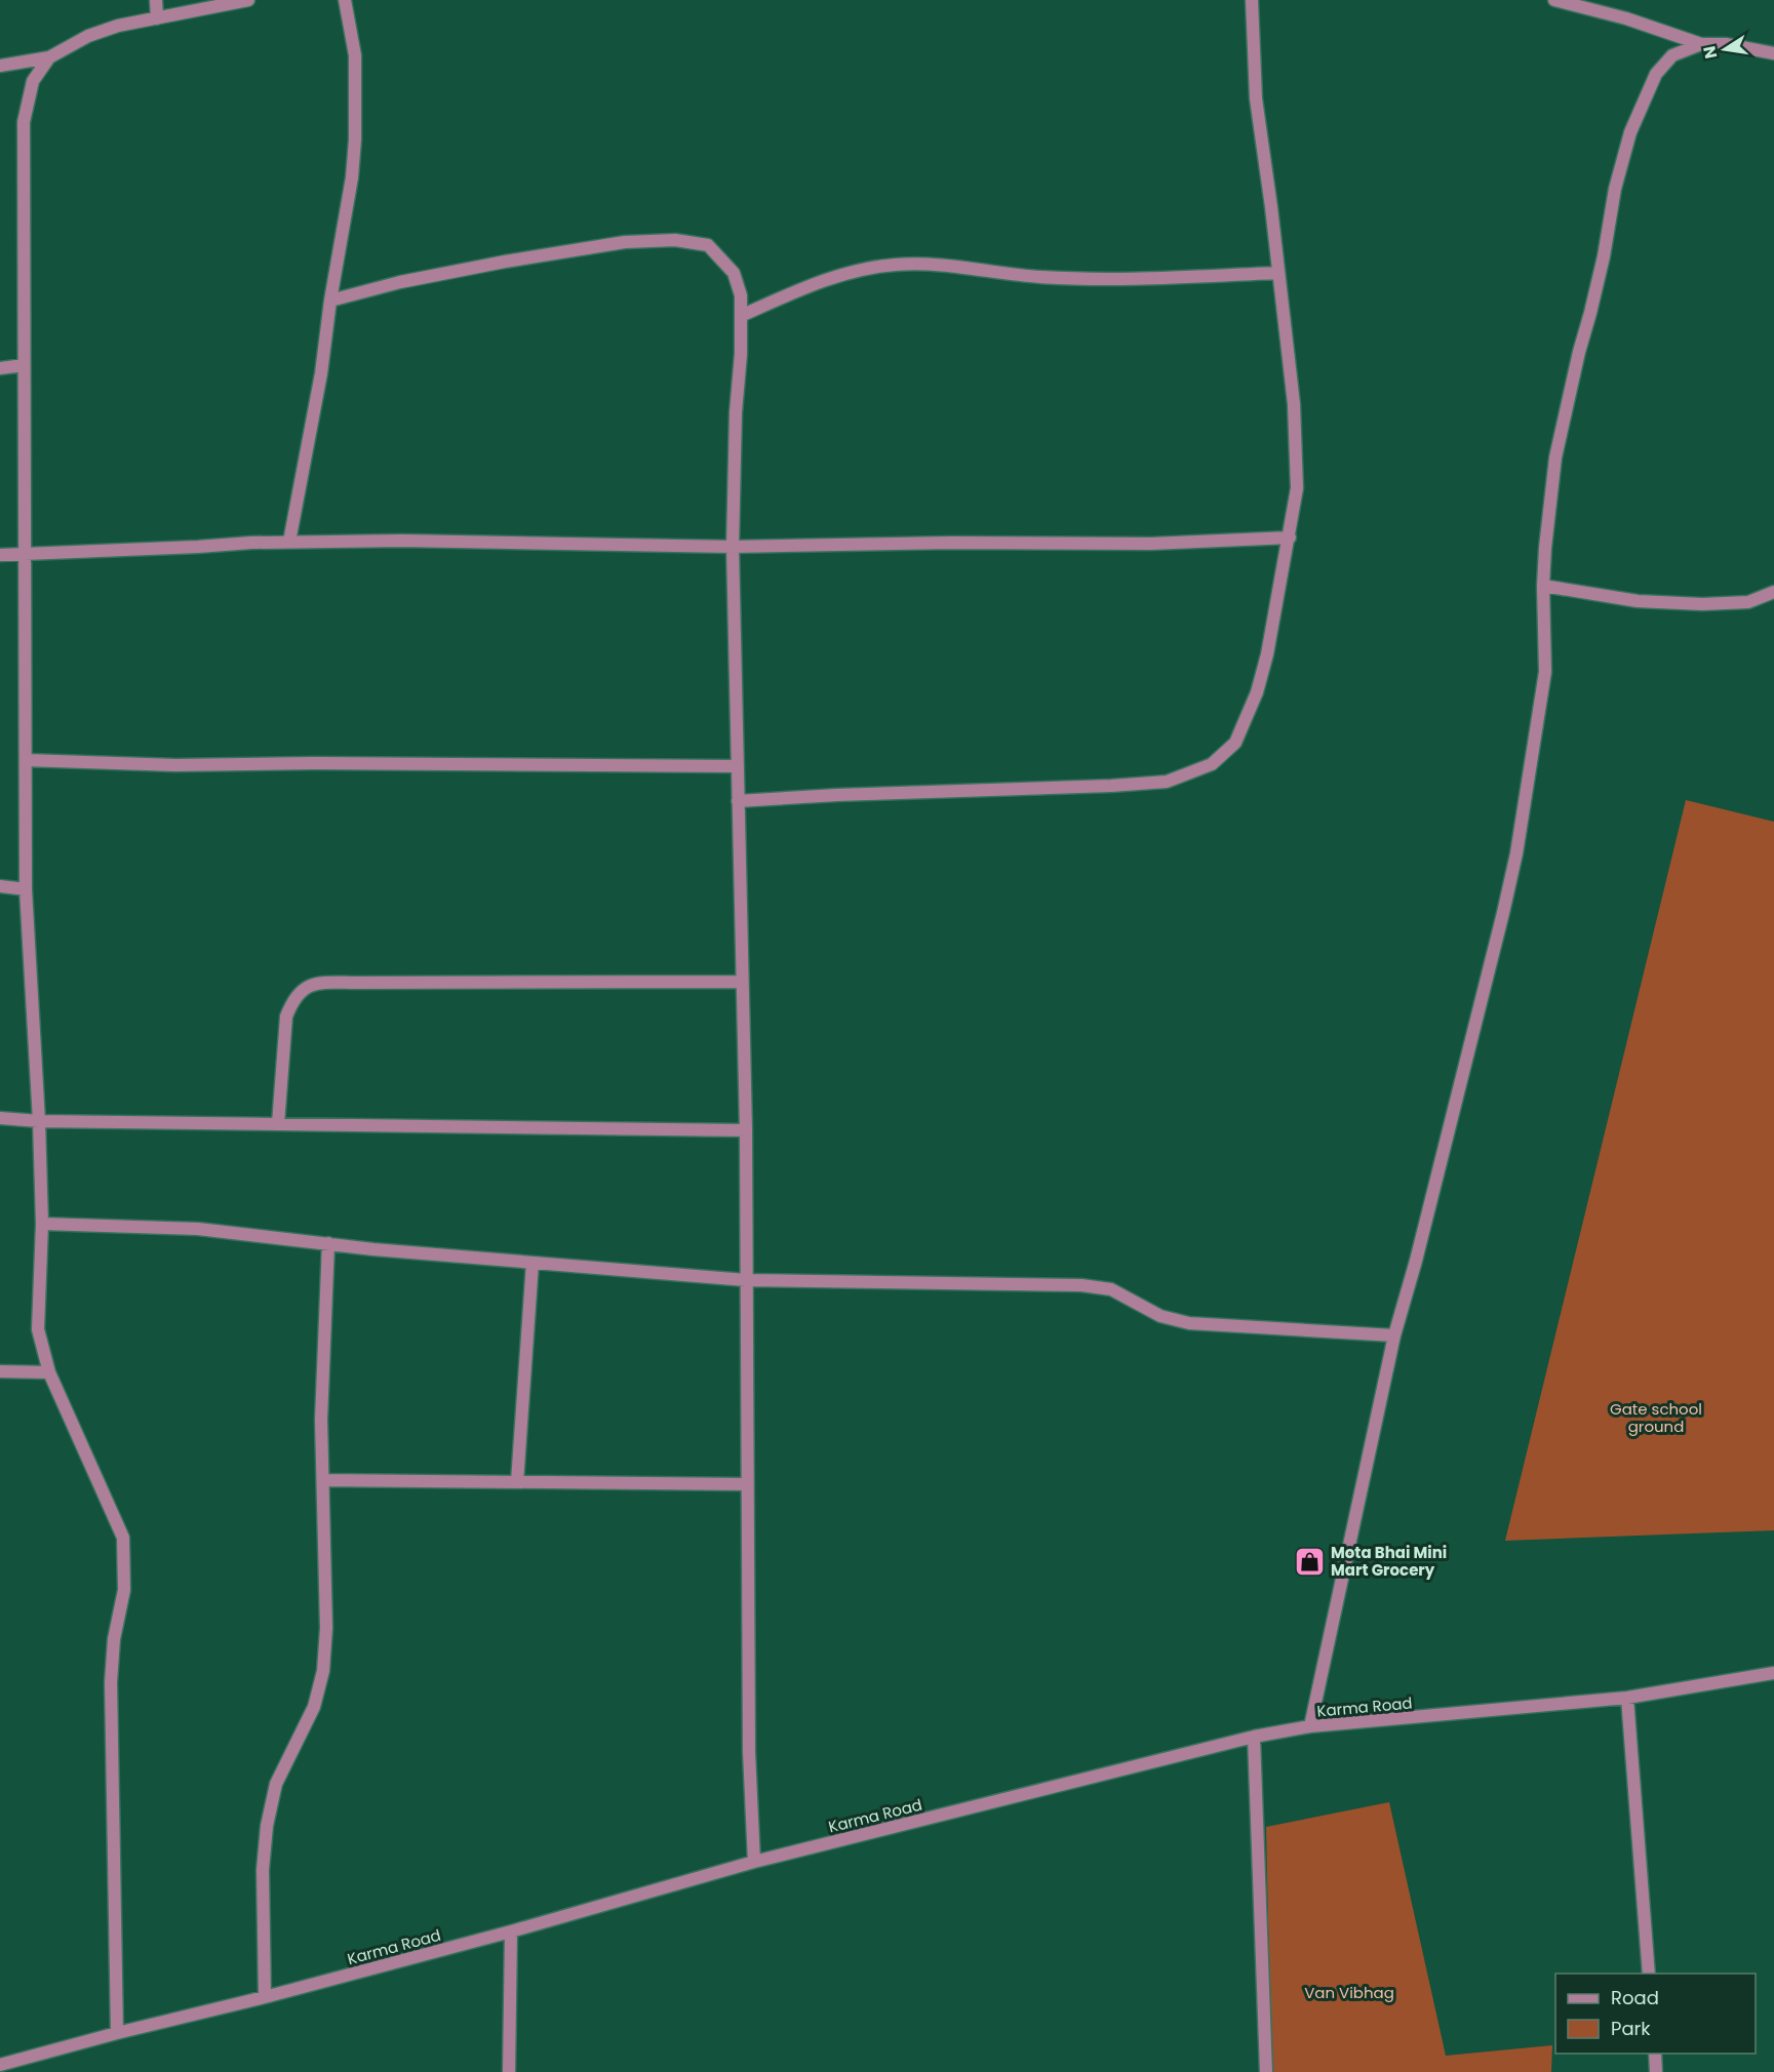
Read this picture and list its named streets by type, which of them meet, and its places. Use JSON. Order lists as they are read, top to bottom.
{
  "streets": {
    "street": ["Karma Road"]
  },
  "parks": ["Gate school ground", "Van Vibhag"],
  "places": {
    "shop": ["Mota Bhai Mini Mart Grocery"]
  },
  "legend": ["Road", "Park"],
  "north": "left"
}
